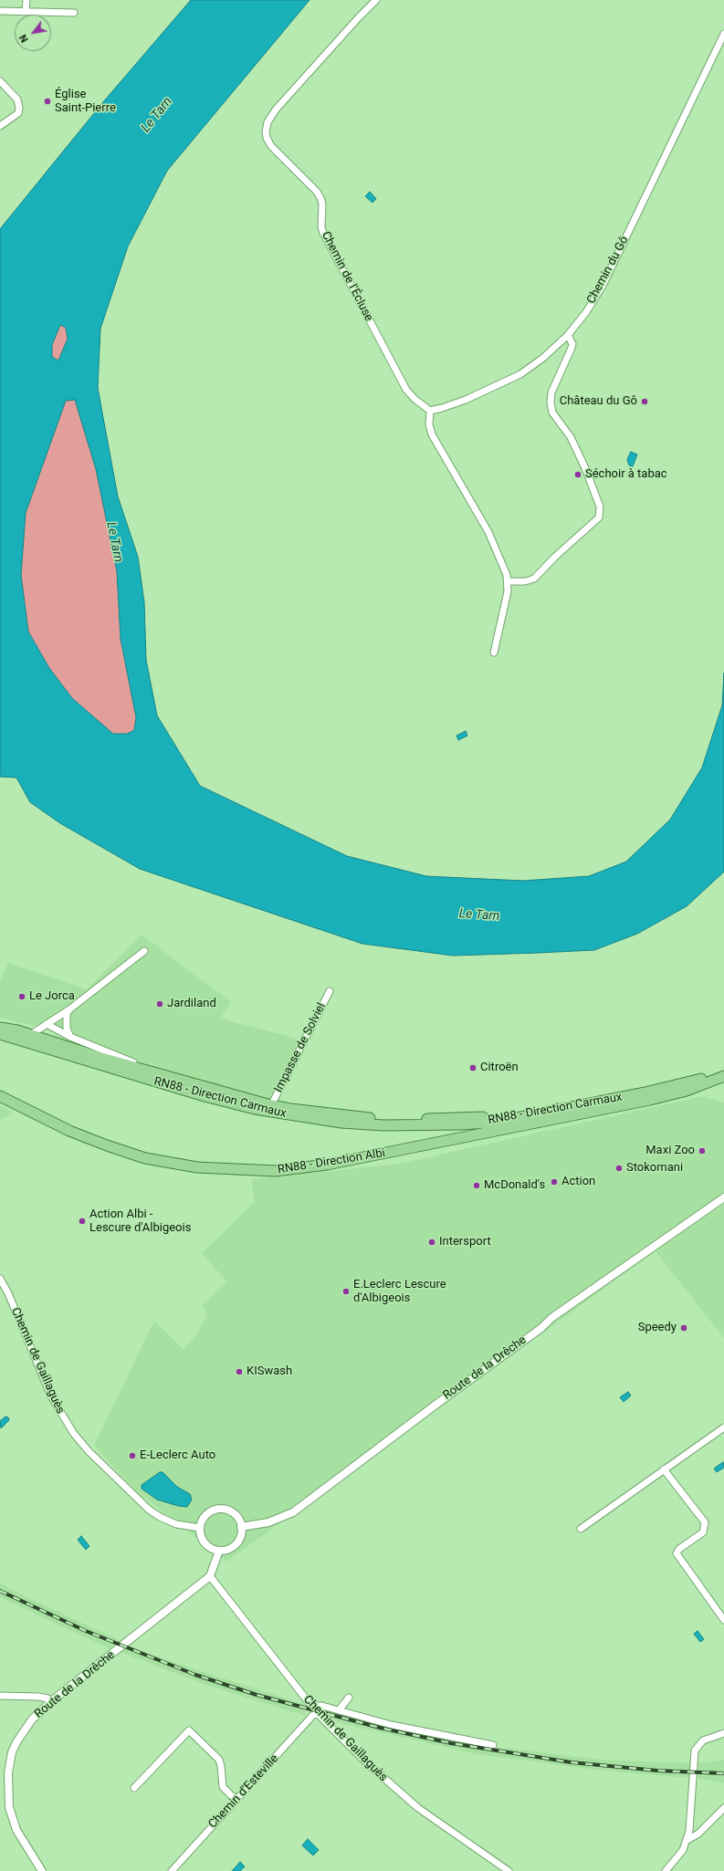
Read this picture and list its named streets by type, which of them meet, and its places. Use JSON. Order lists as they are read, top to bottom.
{
  "streets": {
    "main road": ["RN88 - Direction Carmaux", "RN88 - Direction Albi"],
    "street": [
      "Chemin du Gô",
      "Chemin de l'Écluse",
      "Impasse de Solviel",
      "Chemin de Gaillaguès",
      "Route de la Drêche",
      "Chemin d'Esteville"
    ]
  },
  "crossings": [
    ["Chemin du Gô", "Chemin de l'Écluse"],
    ["Chemin de Gaillaguès", "Route de la Drêche"],
    ["Chemin de Gaillaguès", "Chemin d'Esteville"]
  ],
  "water": ["Le Tarn"],
  "places": [
    "Église Saint-Pierre",
    "Château du Gô",
    "Séchoir à tabac",
    "Le Jorca",
    "Jardiland",
    "Citroën",
    "Maxi Zoo",
    "Stokomani",
    "Action",
    "McDonald's",
    "Action Albi - Lescure d'Albigeois",
    "Intersport",
    "E.Leclerc Lescure d'Albigeois",
    "Speedy",
    "KISwash",
    "E-Leclerc Auto"
  ],
  "north": "bottom left"
}
